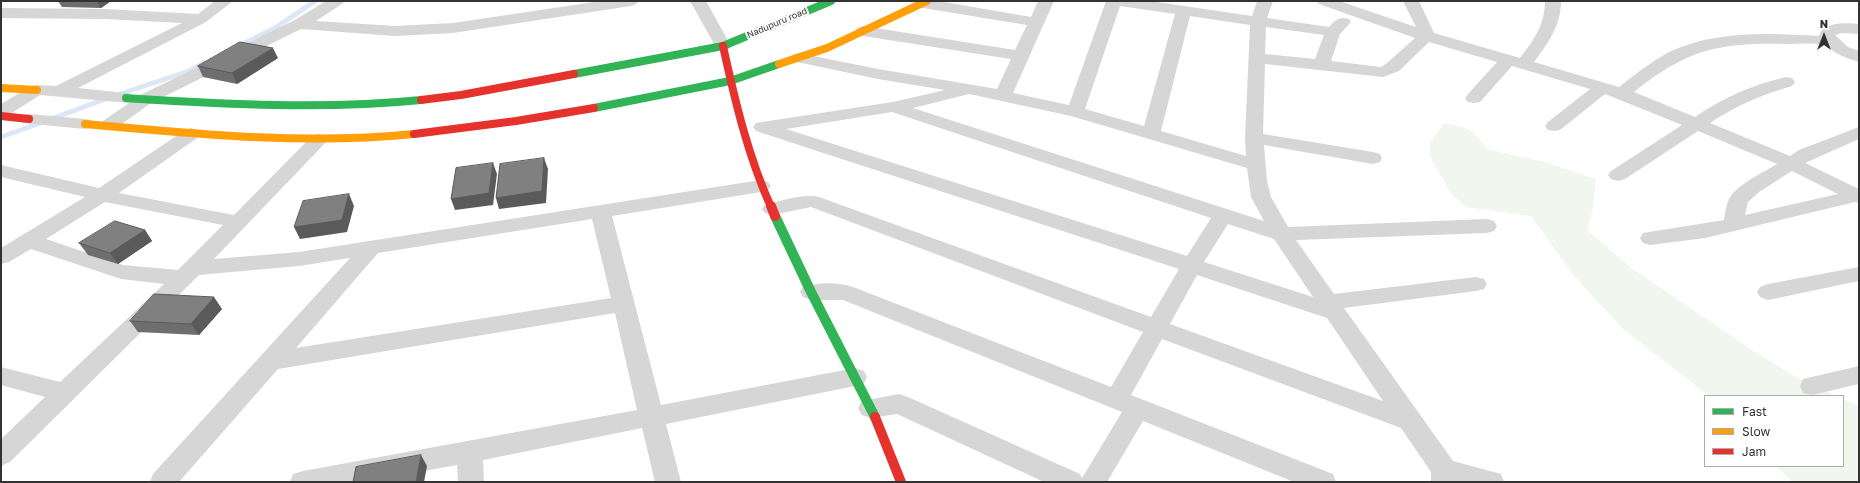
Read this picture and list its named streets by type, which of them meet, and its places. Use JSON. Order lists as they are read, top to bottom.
{
  "streets": {
    "street": ["Nadupuru road"]
  },
  "legend": ["Fast", "Slow", "Jam"],
  "north": "top"
}
